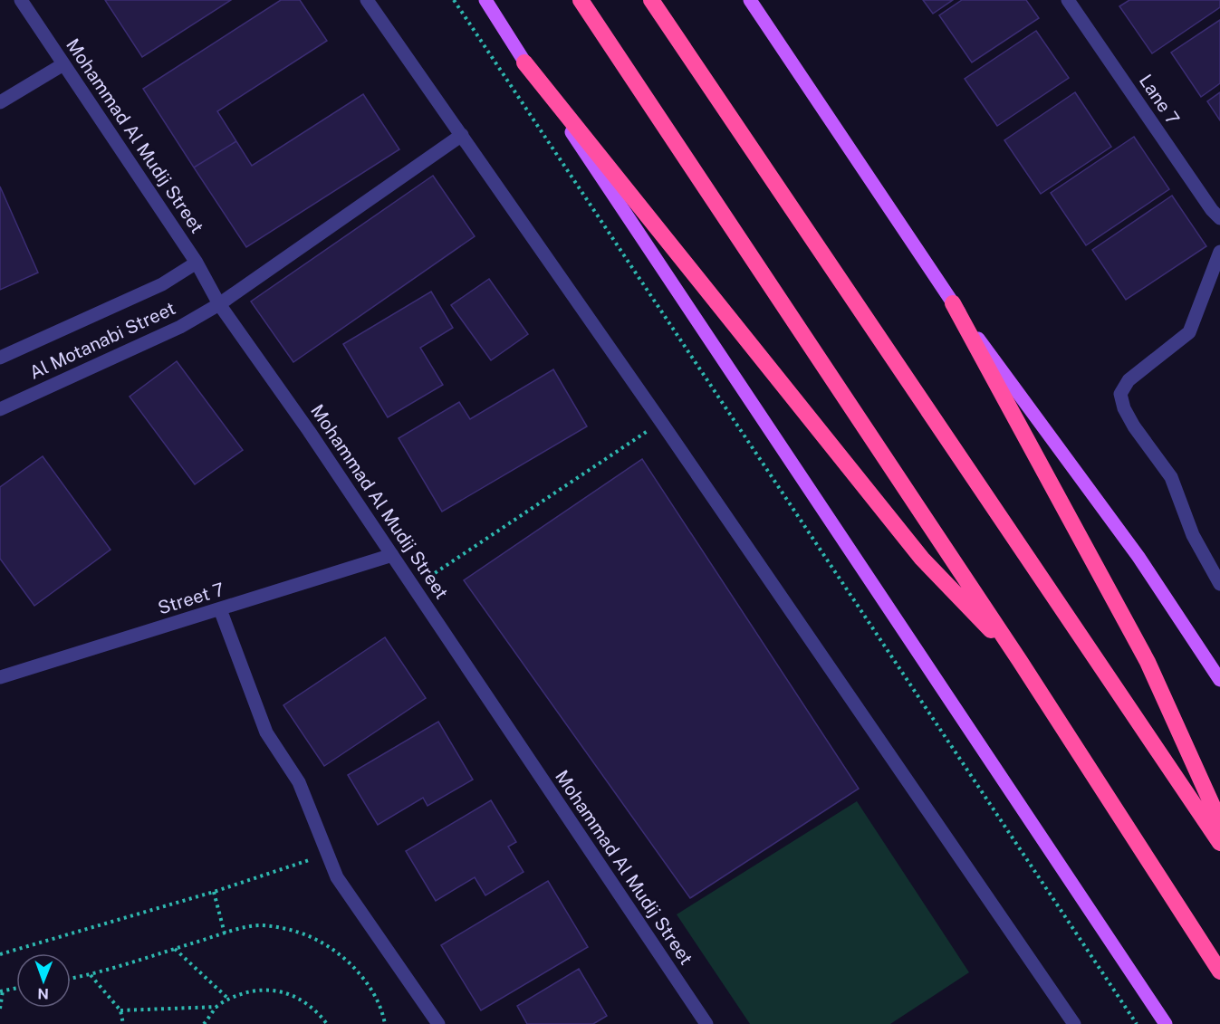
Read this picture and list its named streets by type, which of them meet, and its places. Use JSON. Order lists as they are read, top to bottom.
{
  "streets": {
    "street": [
      "Lane 7",
      "Mohammad Al Mudij Street",
      "Al Motanabi Street",
      "Street 7"
    ]
  },
  "crossings": [
    ["Mohammad Al Mudij Street", "Al Motanabi Street"],
    ["Mohammad Al Mudij Street", "Street 7"]
  ],
  "north": "bottom"
}
